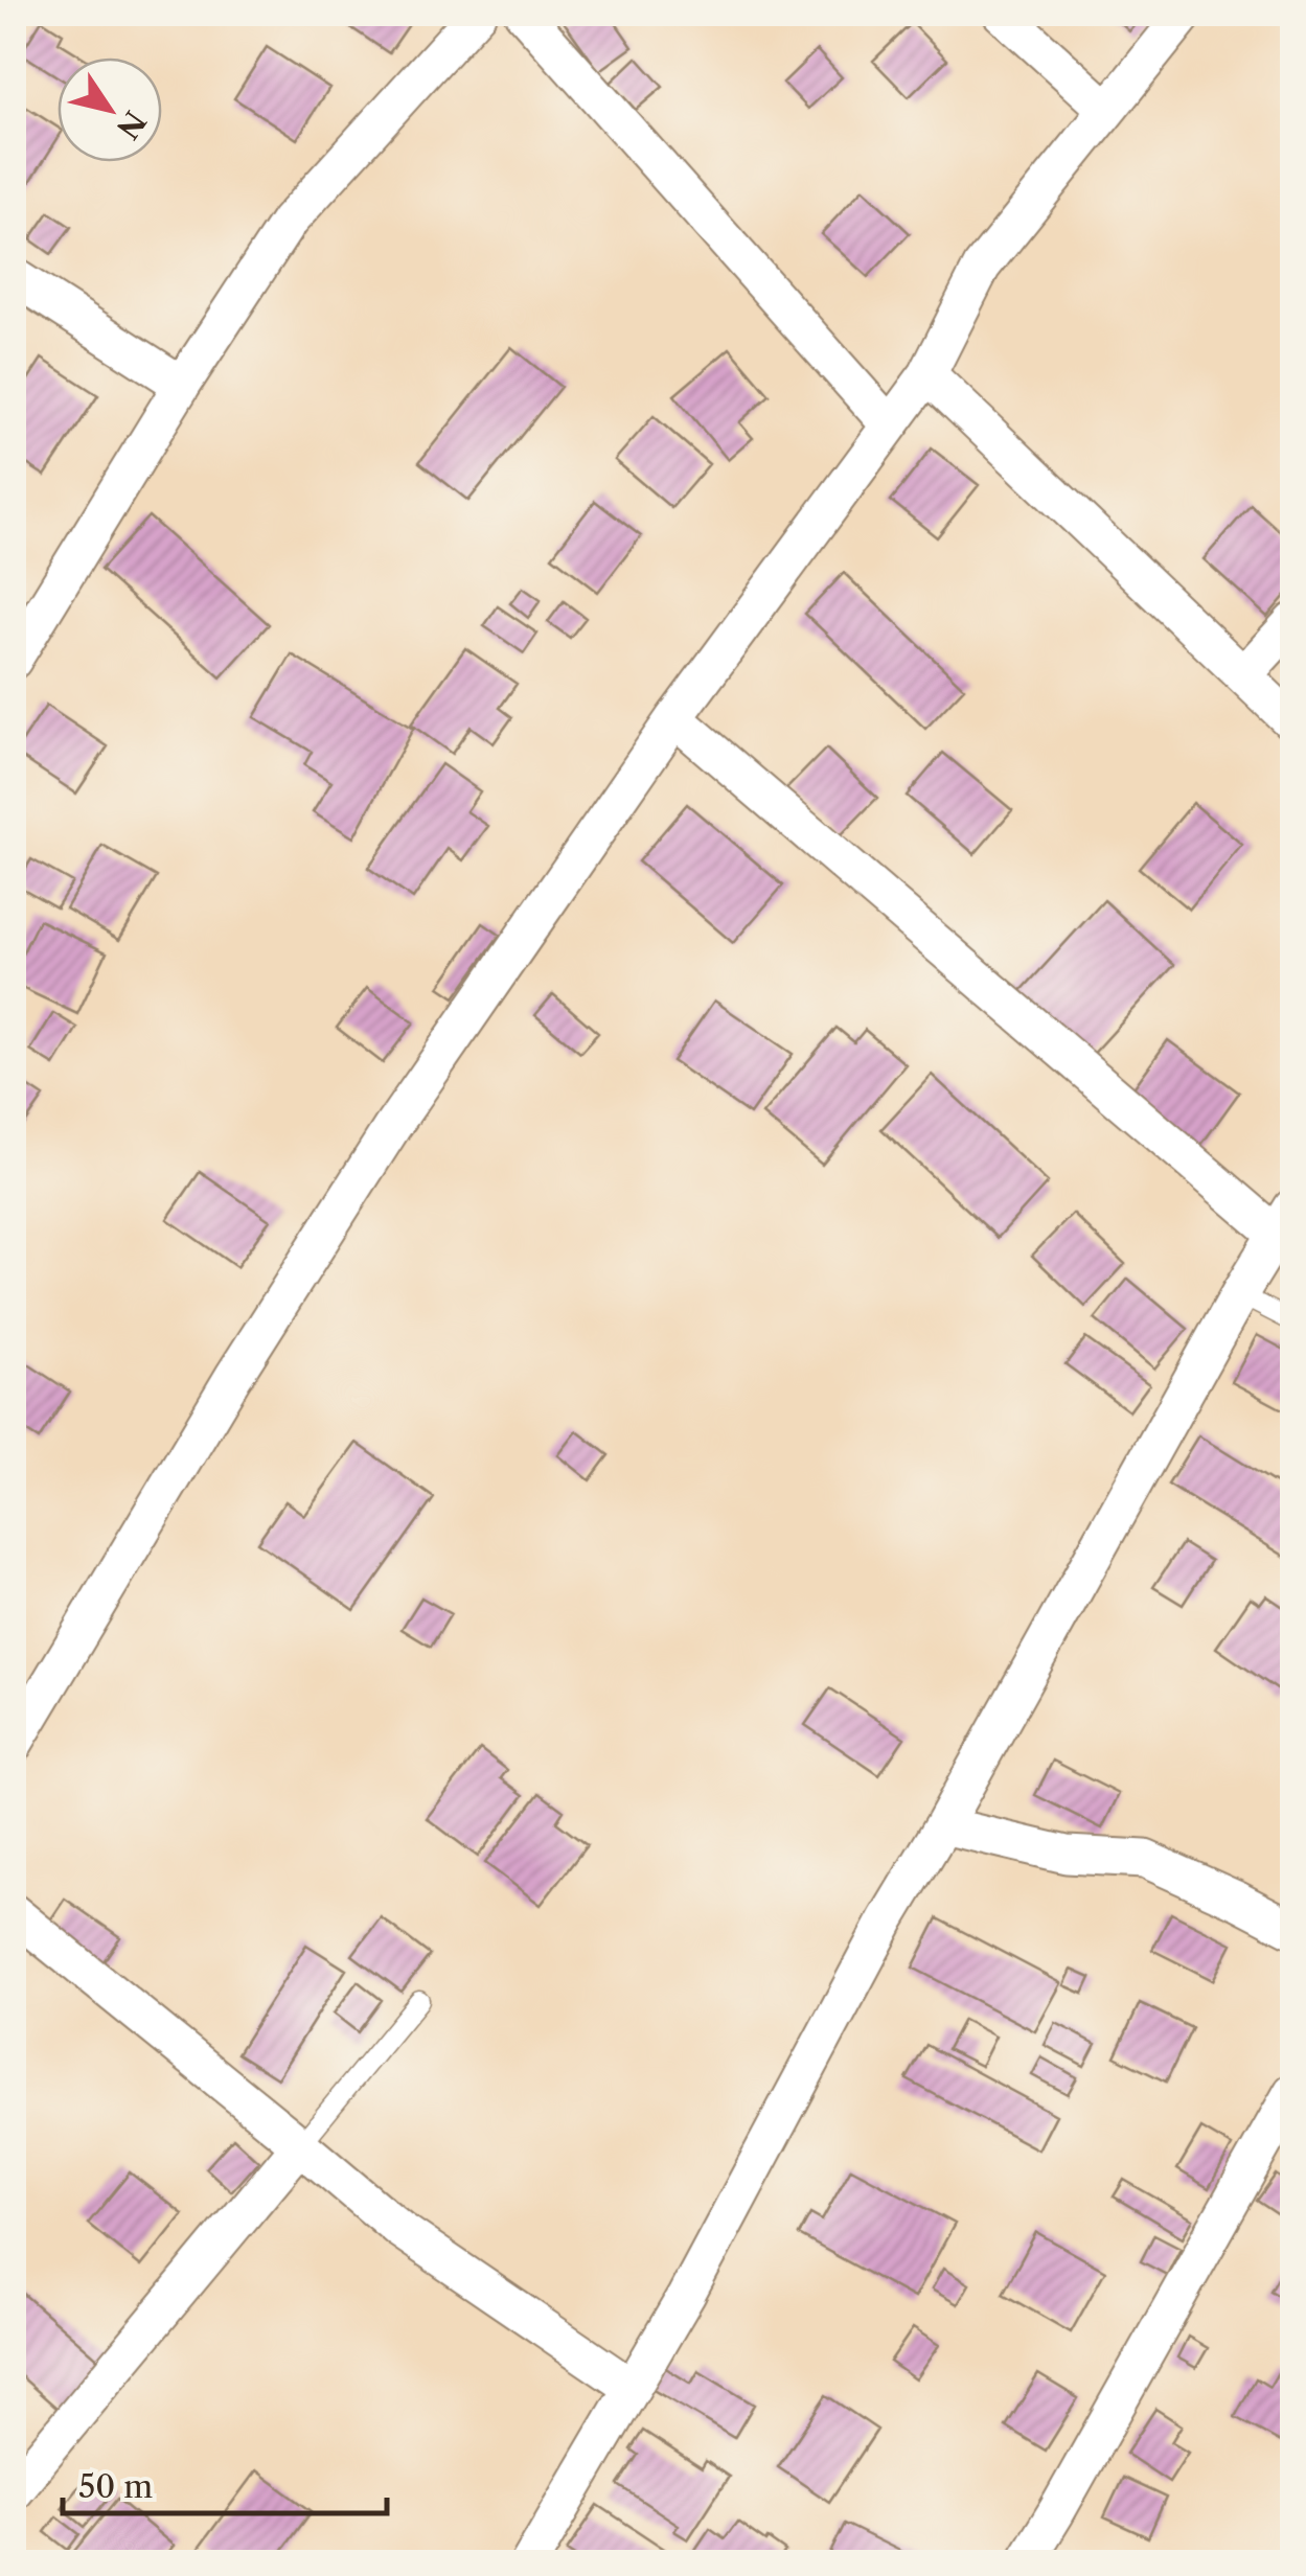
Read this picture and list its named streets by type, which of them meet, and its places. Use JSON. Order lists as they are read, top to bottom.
{
  "scale_bar": "50 m",
  "north": "bottom right"
}
